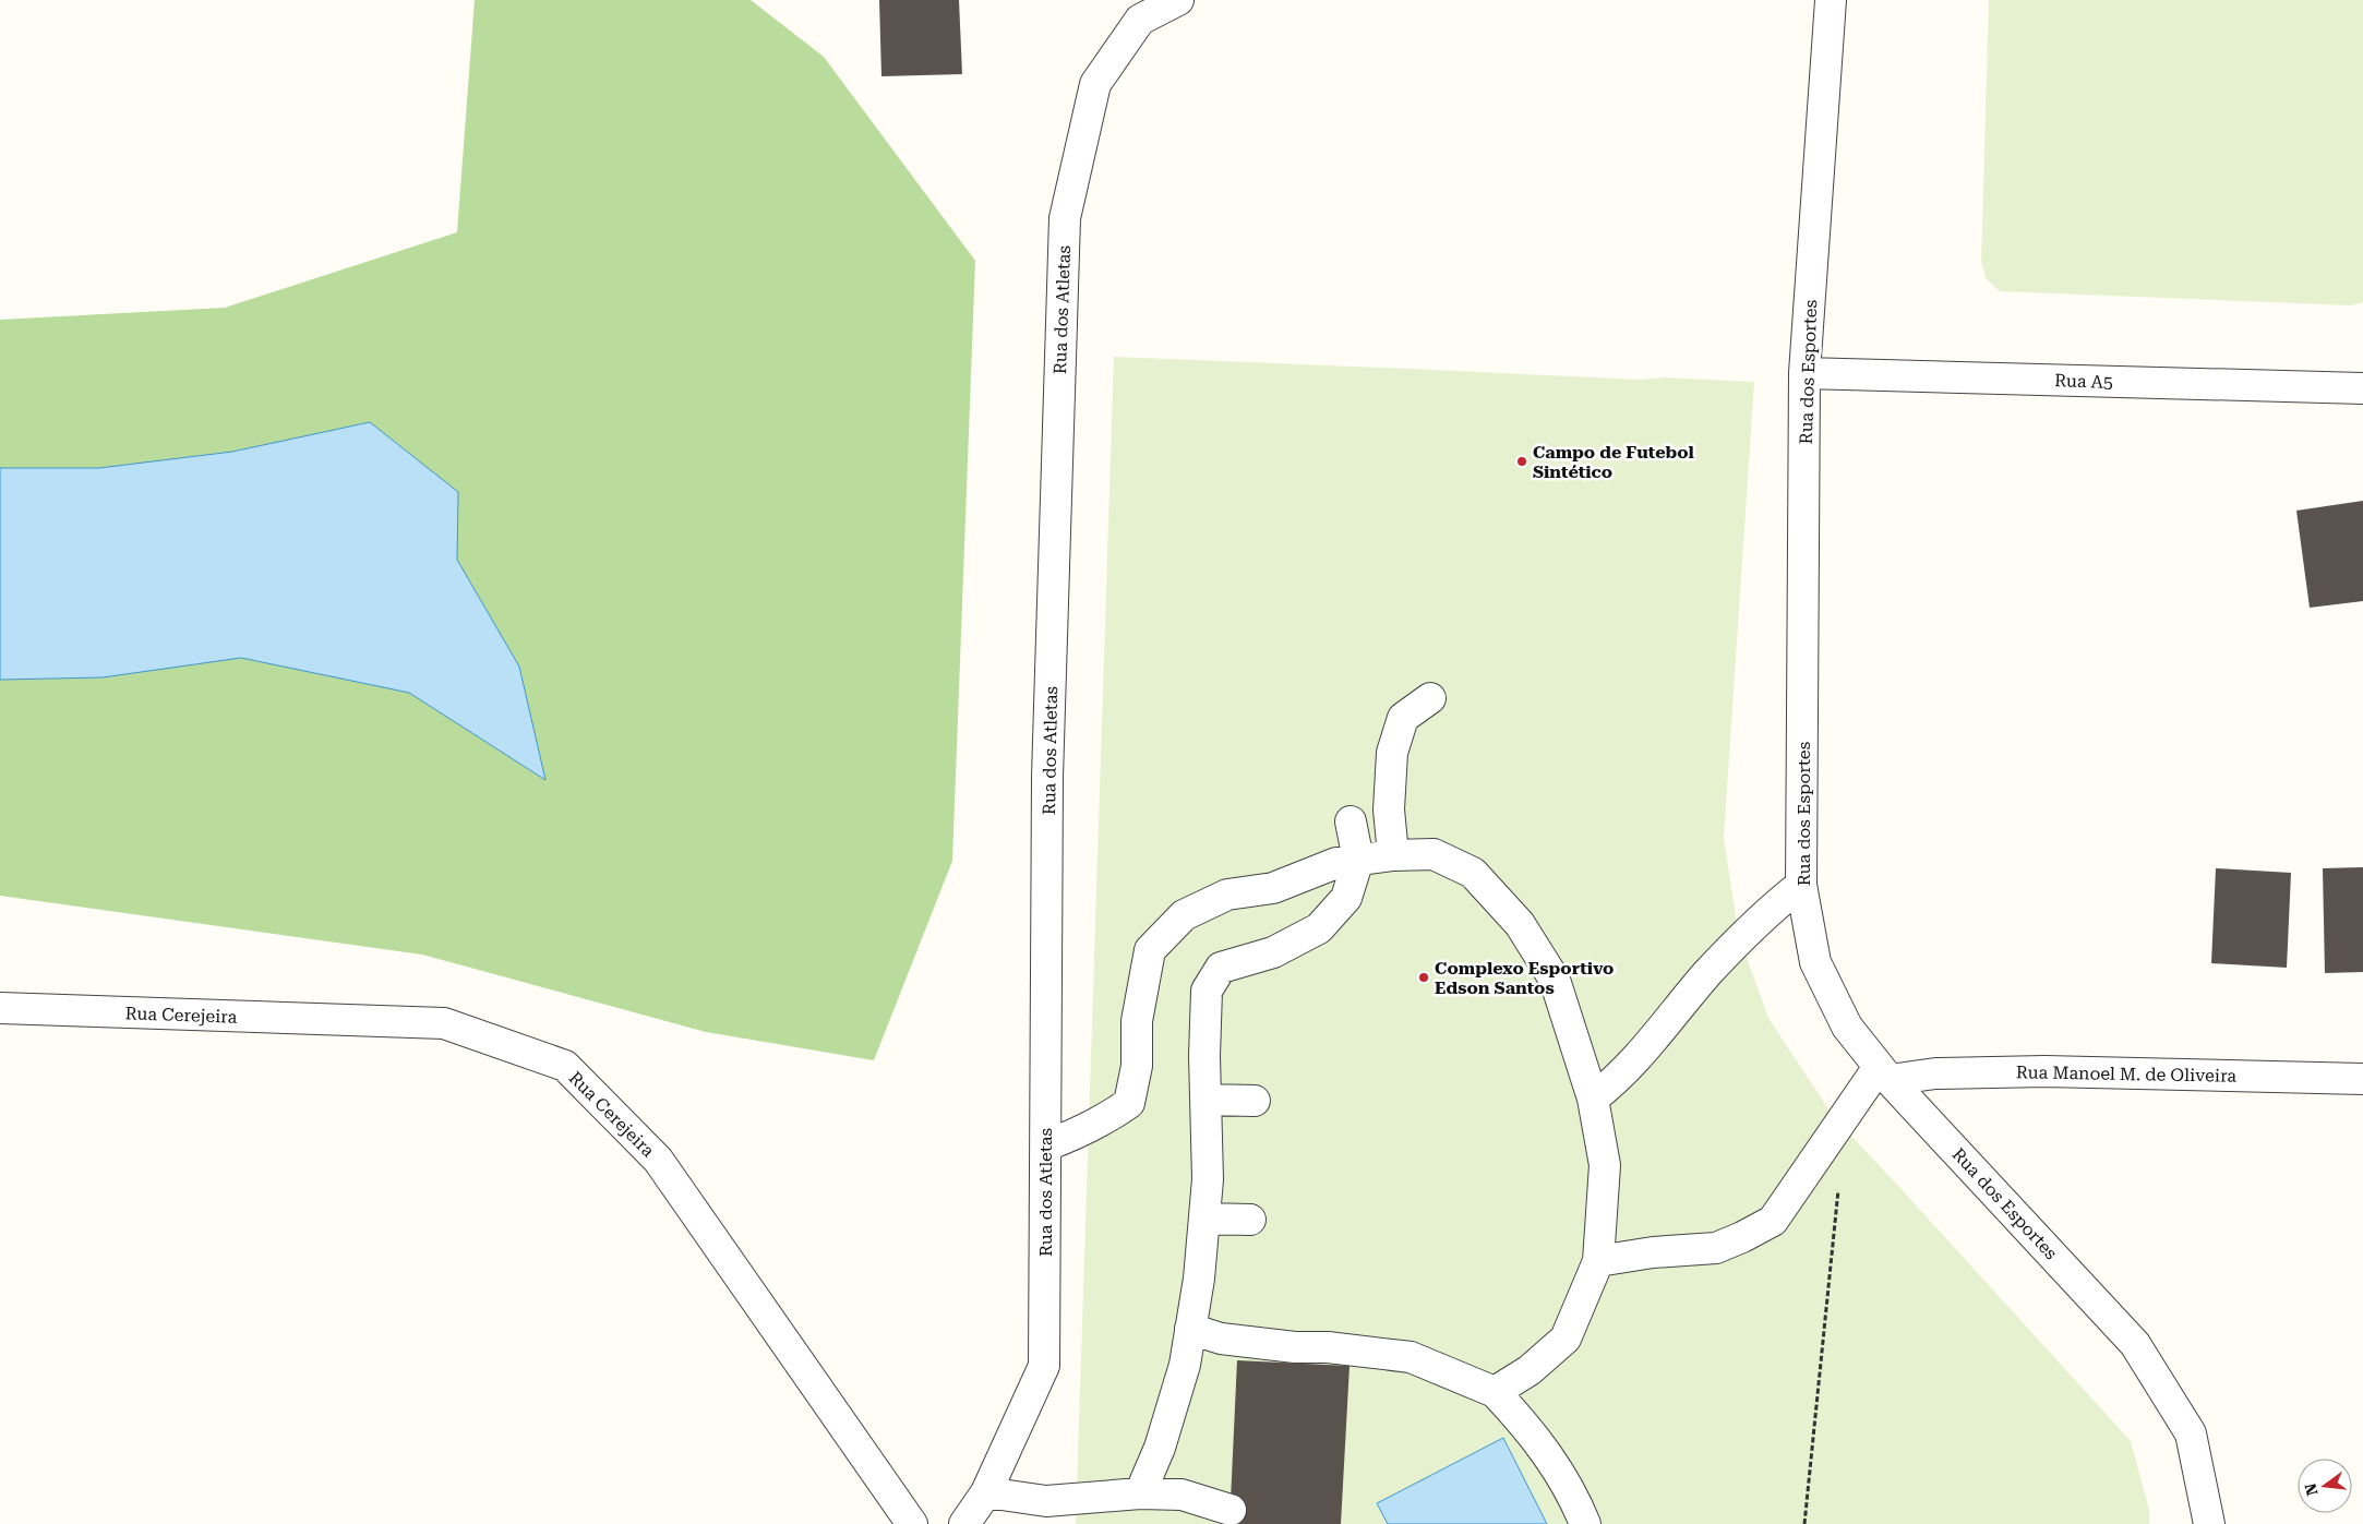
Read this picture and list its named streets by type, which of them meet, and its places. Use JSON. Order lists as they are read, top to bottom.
{
  "streets": {
    "street": [
      "Rua dos Atletas",
      "Rua dos Esportes",
      "Rua A5",
      "Rua Cerejeira",
      "Rua Manoel M. de Oliveira"
    ]
  },
  "crossings": [
    ["Rua dos Esportes", "Rua A5"],
    ["Rua dos Esportes", "Rua Manoel M. de Oliveira"]
  ],
  "places": ["Campo de Futebol Sintético", "Complexo Esportivo Edson Santos"],
  "north": "left"
}
